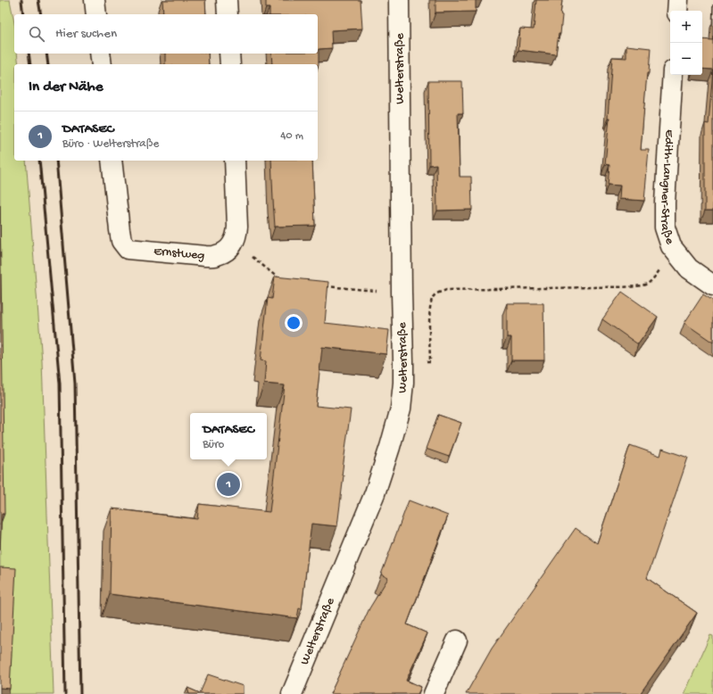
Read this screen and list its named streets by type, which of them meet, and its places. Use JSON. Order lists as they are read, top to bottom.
{
  "streets": {
    "street": ["Welterstraße", "Edith-Langner-Straße", "Ernstweg"]
  },
  "page": {
    "map_buttons": ["+", "−"],
    "search": "Hier suchen",
    "heading": "In der Nähe",
    "list": [
      {
        "mark": "1",
        "name": "DATASEC",
        "note": "Büro · Welterstraße",
        "value": "40 m"
      }
    ],
    "popup": ["DATASEC", "Büro"],
    "pins": "1"
  }
}
